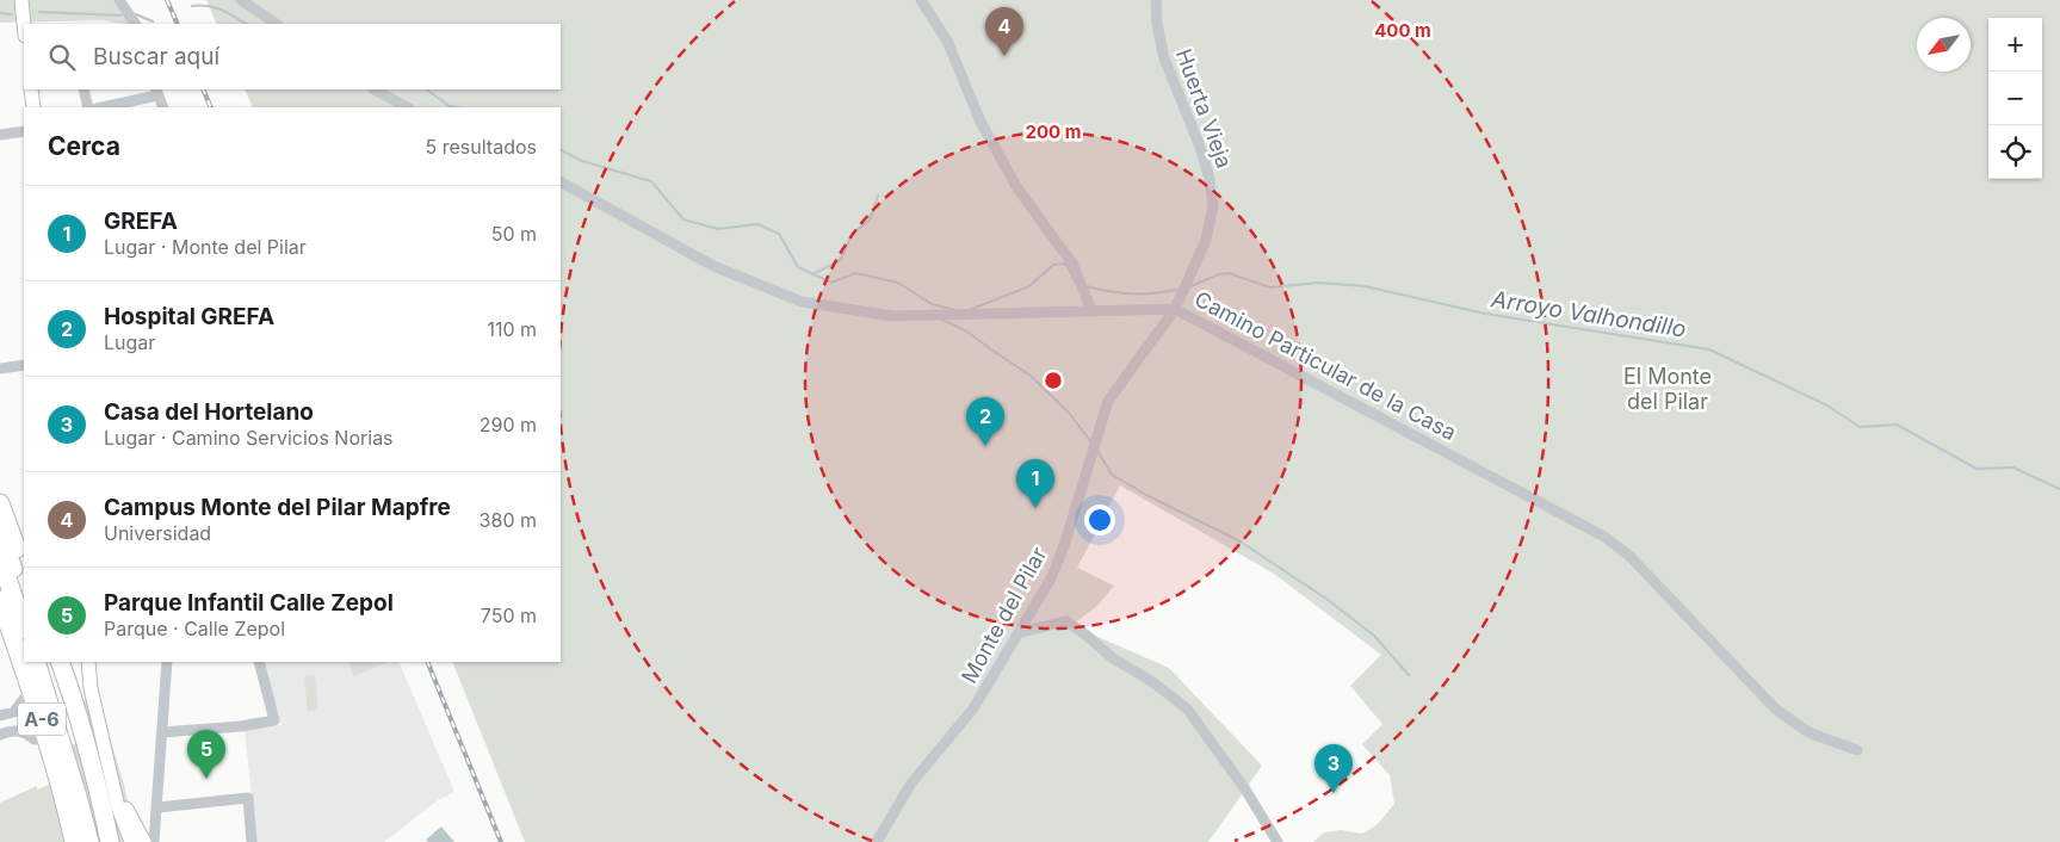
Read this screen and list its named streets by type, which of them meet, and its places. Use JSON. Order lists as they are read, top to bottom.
{
  "streets": {
    "highway": ["A-6"],
    "street": ["Huerta Vieja", "Camino Particular de la Casa", "Monte del Pilar"]
  },
  "crossings": [
    ["Huerta Vieja", "Monte del Pilar"],
    ["Camino Particular de la Casa", "Monte del Pilar"]
  ],
  "water": ["Arroyo Valhondillo"],
  "parks": ["El Monte del Pilar"],
  "north": "bottom left",
  "page": {
    "pins": [
      "4",
      "2",
      "1",
      "5",
      "3"
    ],
    "map_buttons": ["+", "−"],
    "search": "Buscar aquí",
    "heading": ["Cerca", "5 resultados"],
    "list": [
      {
        "mark": "1",
        "name": "GREFA",
        "note": "Lugar · Monte del Pilar",
        "value": "50 m"
      },
      {
        "mark": "2",
        "name": "Hospital GREFA",
        "note": "Lugar",
        "value": "110 m"
      },
      {
        "mark": "3",
        "name": "Casa del Hortelano",
        "note": "Lugar · Camino Servicios Norias",
        "value": "290 m"
      },
      {
        "mark": "4",
        "name": "Campus Monte del Pilar Mapfre",
        "note": "Universidad",
        "value": "380 m"
      },
      {
        "mark": "5",
        "name": "Parque Infantil Calle Zepol",
        "note": "Parque · Calle Zepol",
        "value": "750 m"
      }
    ]
  },
  "rings": ["400 m", "200 m"]
}
